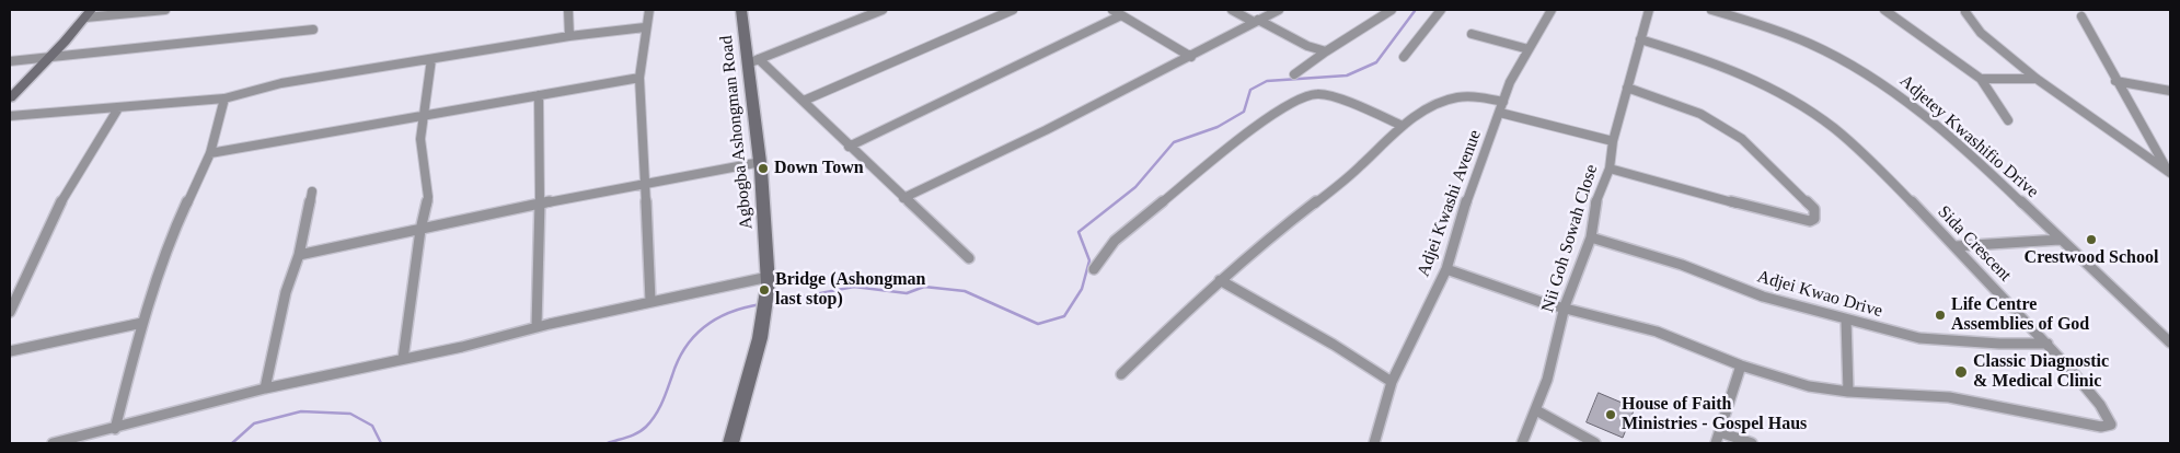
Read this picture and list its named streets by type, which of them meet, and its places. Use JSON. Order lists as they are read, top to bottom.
{
  "streets": {
    "street": [
      "Agbogba Ashongman Road",
      "Adjetey Kwashifio Drive",
      "Adjei Kwashi Avenue",
      "Nii Goh Sowah Close",
      "Sida Crescent",
      "Adjei Kwao Drive"
    ]
  },
  "crossings": [
    ["Adjei Kwashi Avenue", "Sida Crescent"],
    ["Nii Goh Sowah Close", "Sida Crescent"],
    ["Nii Goh Sowah Close", "Adjei Kwao Drive"],
    ["Sida Crescent", "Adjei Kwao Drive"]
  ],
  "places": [
    "Down Town",
    "Crestwood School",
    "Bridge (Ashongman last stop)",
    "Life Centre Assemblies of God",
    "Classic Diagnostic & Medical Clinic",
    "House of Faith Ministries - Gospel Haus"
  ]
}
